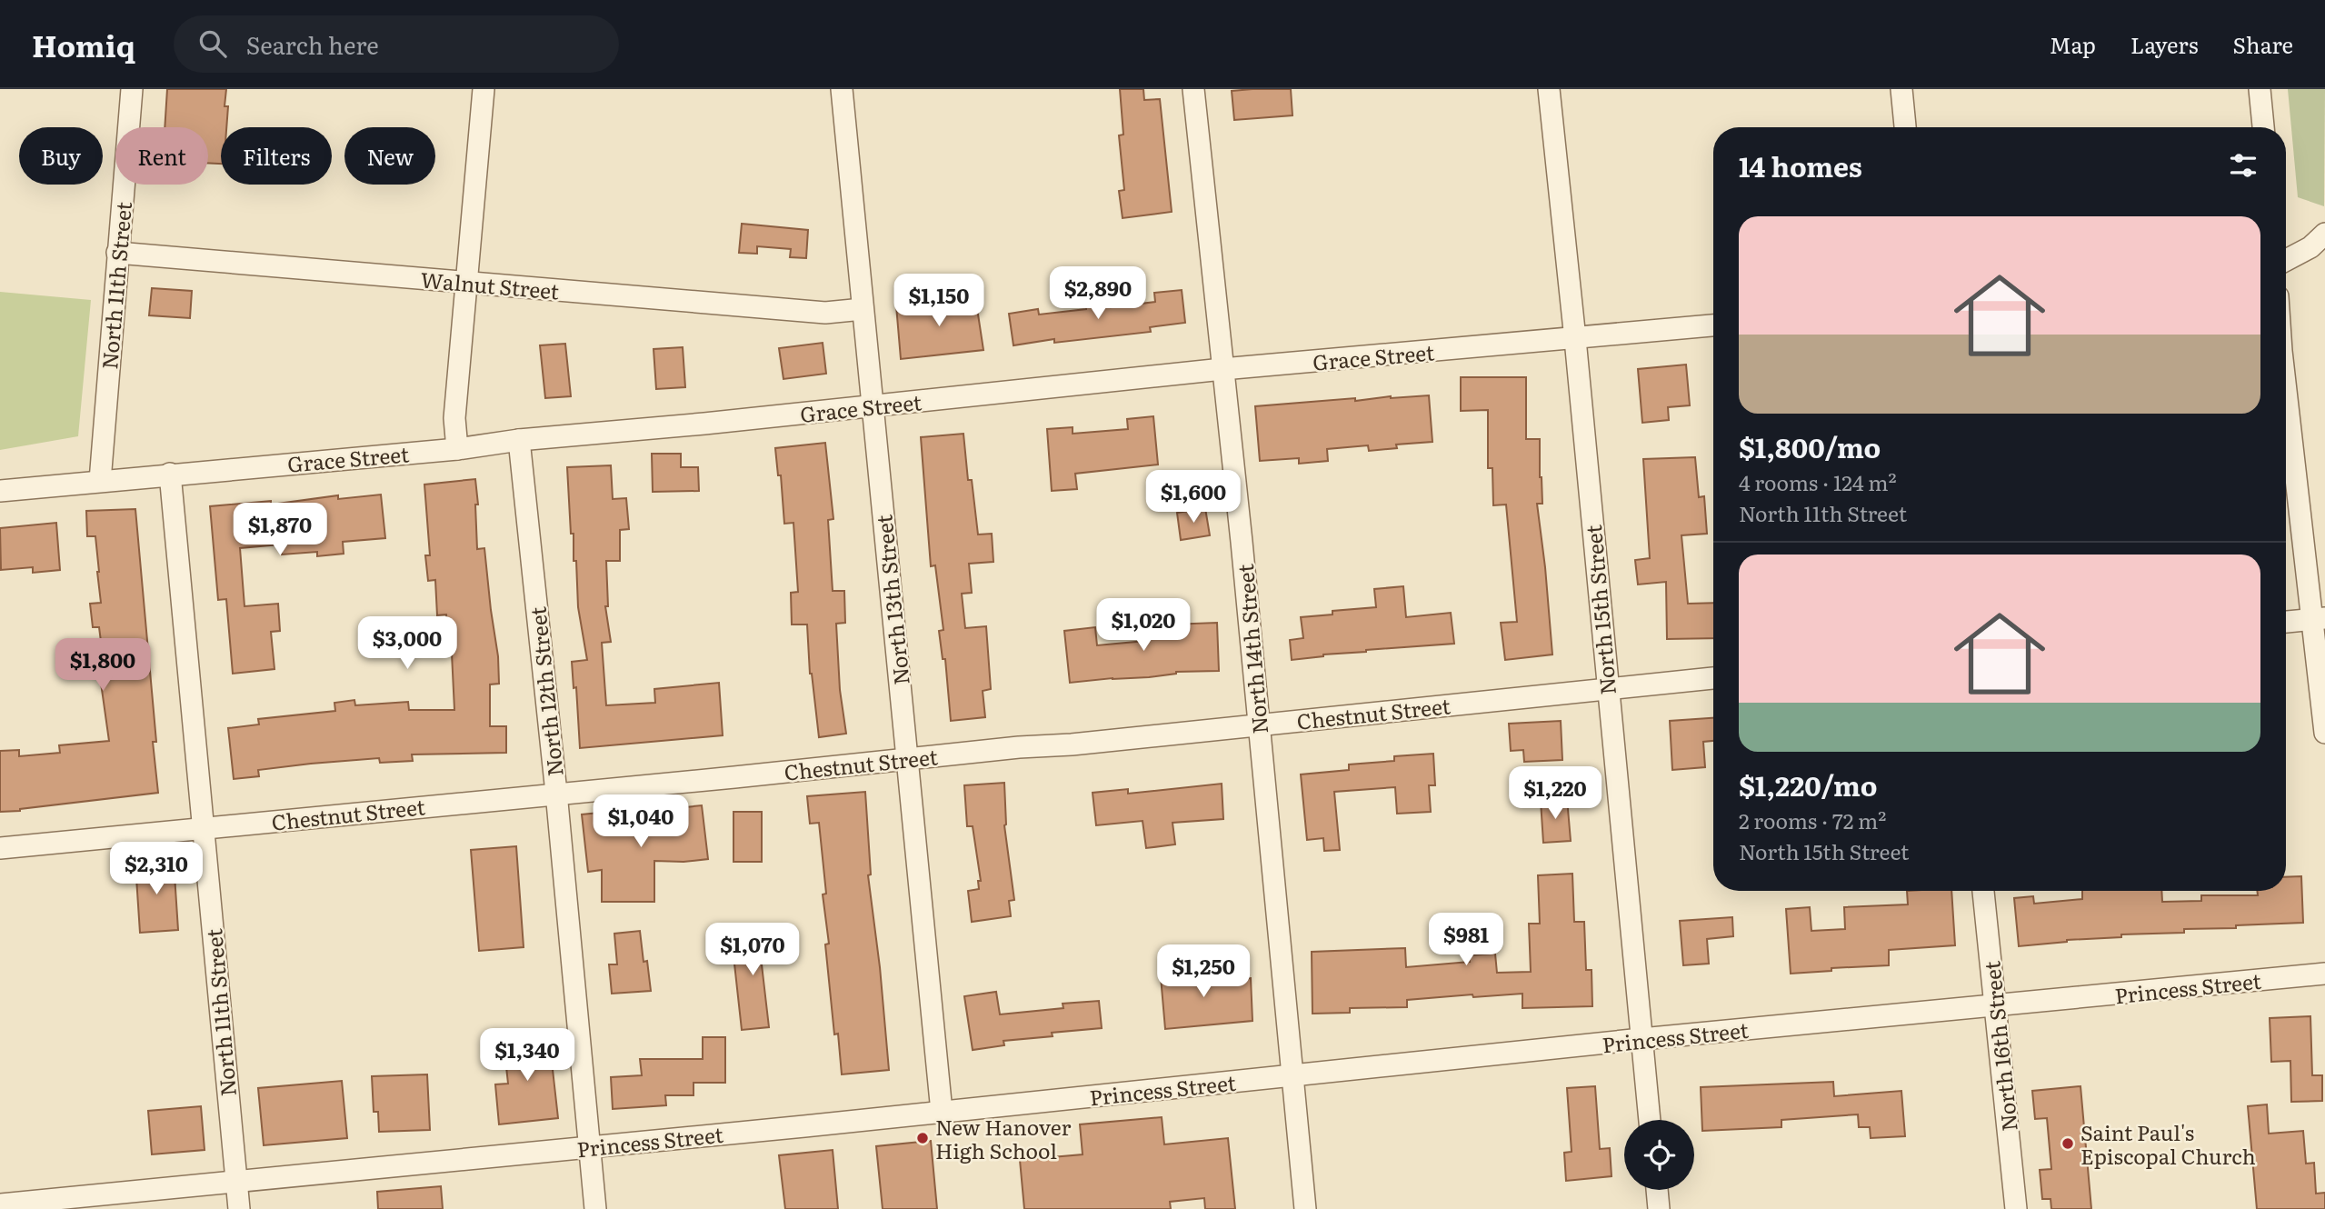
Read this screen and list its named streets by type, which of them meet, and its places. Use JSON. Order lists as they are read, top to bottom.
{
  "streets": {
    "street": [
      "Walnut Street",
      "North 11th Street",
      "Grace Street",
      "North 13th Street",
      "North 15th Street",
      "North 14th Street",
      "North 12th Street",
      "Chestnut Street",
      "Princess Street",
      "North 16th Street"
    ]
  },
  "crossings": [
    ["Walnut Street", "North 11th Street"],
    ["Walnut Street", "North 13th Street"],
    ["North 11th Street", "Grace Street"],
    ["North 11th Street", "Chestnut Street"],
    ["North 11th Street", "Princess Street"],
    ["Grace Street", "North 13th Street"],
    ["Grace Street", "North 15th Street"],
    ["Grace Street", "North 14th Street"],
    ["Grace Street", "North 12th Street"],
    ["North 13th Street", "Chestnut Street"],
    ["North 13th Street", "Princess Street"],
    ["North 15th Street", "Chestnut Street"],
    ["North 15th Street", "Princess Street"],
    ["North 14th Street", "Chestnut Street"],
    ["North 14th Street", "Princess Street"],
    ["North 12th Street", "Chestnut Street"],
    ["North 12th Street", "Princess Street"],
    ["Princess Street", "North 16th Street"]
  ],
  "places": ["New Hanover High School", "Saint Paul's Episcopal Church"],
  "page": {
    "header": "Homiq",
    "search": "Search here",
    "nav": ["Map", "Layers", "Share"],
    "chip": [
      "Buy",
      "Rent",
      "Filters",
      "New"
    ],
    "heading": "14 homes",
    "list": [
      {
        "name": "$1,800/mo",
        "note": "4 rooms · 124 m² · North 11th Street"
      },
      {
        "name": "$1,220/mo",
        "note": "2 rooms · 72 m² · North 15th Street"
      }
    ],
    "price": [
      "$2,890",
      "$1,150",
      "$1,600",
      "$1,870",
      "$1,020",
      "$3,000",
      "$1,800",
      "$1,220",
      "$1,040",
      "$2,310",
      "$981",
      "$1,070",
      "$1,250",
      "$1,340"
    ]
  }
}
